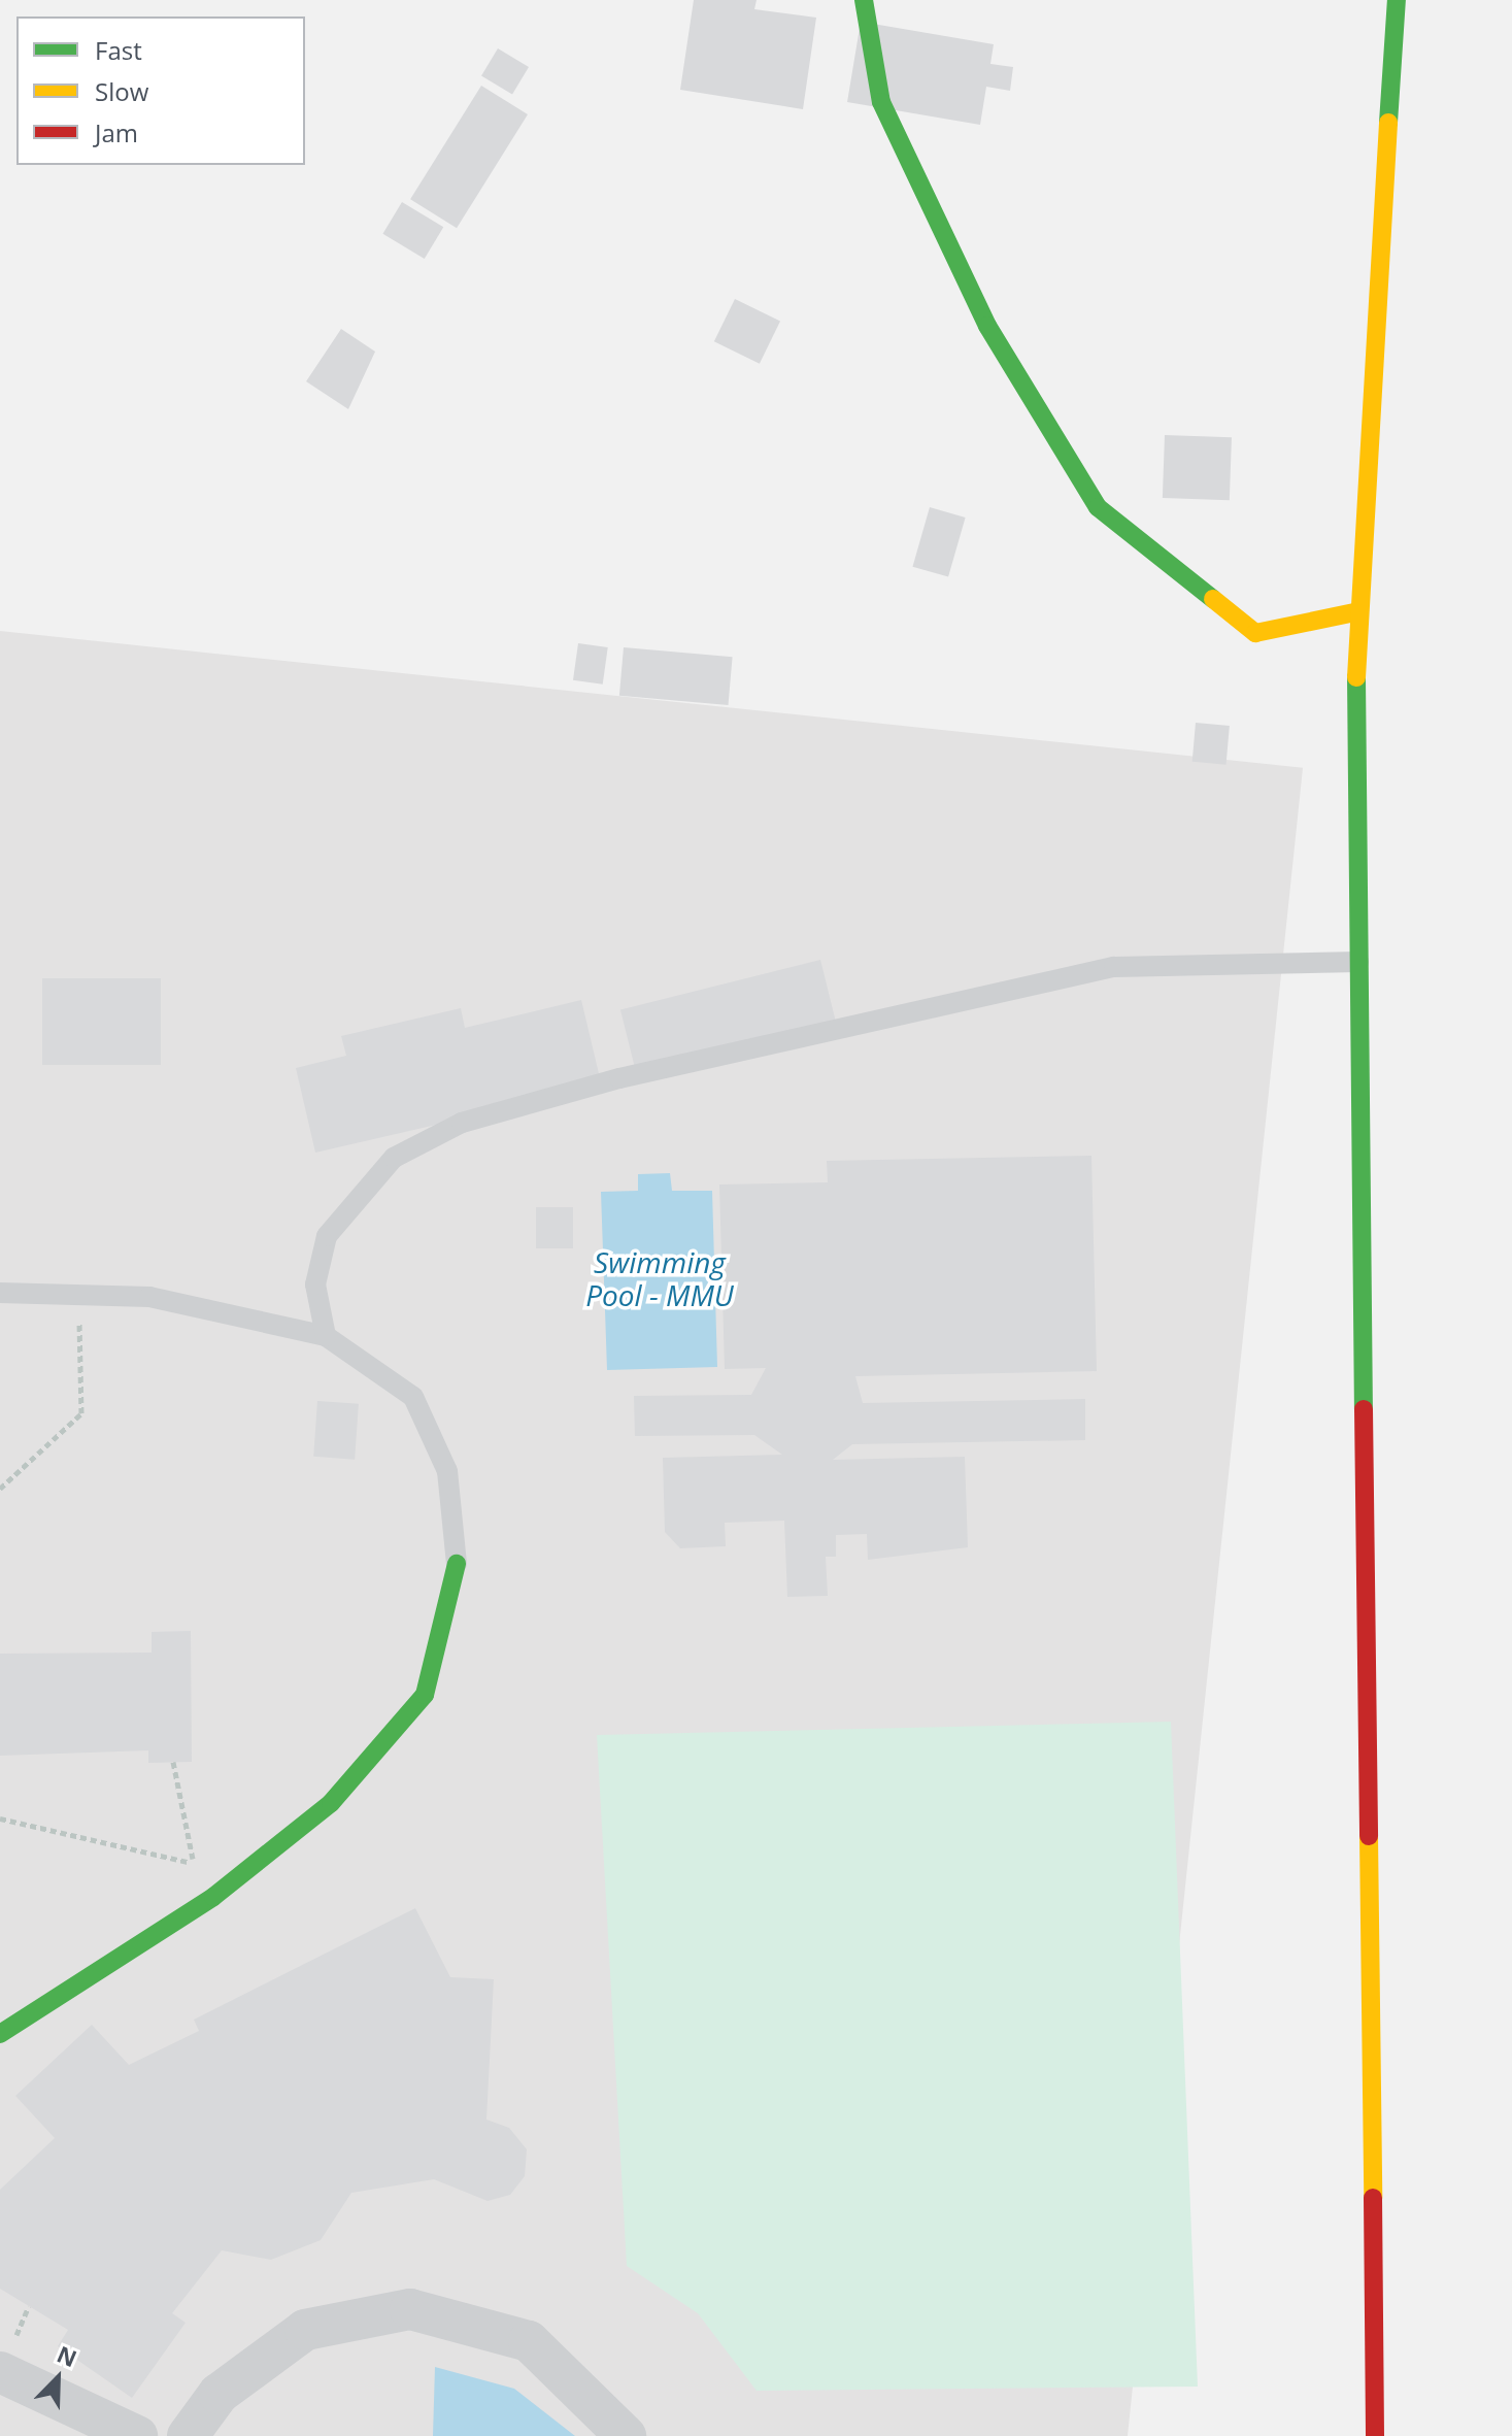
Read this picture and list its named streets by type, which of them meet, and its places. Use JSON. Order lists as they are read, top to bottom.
{
  "water": ["Swimming Pool - MMU"],
  "legend": ["Fast", "Slow", "Jam"],
  "north": "top right"
}
